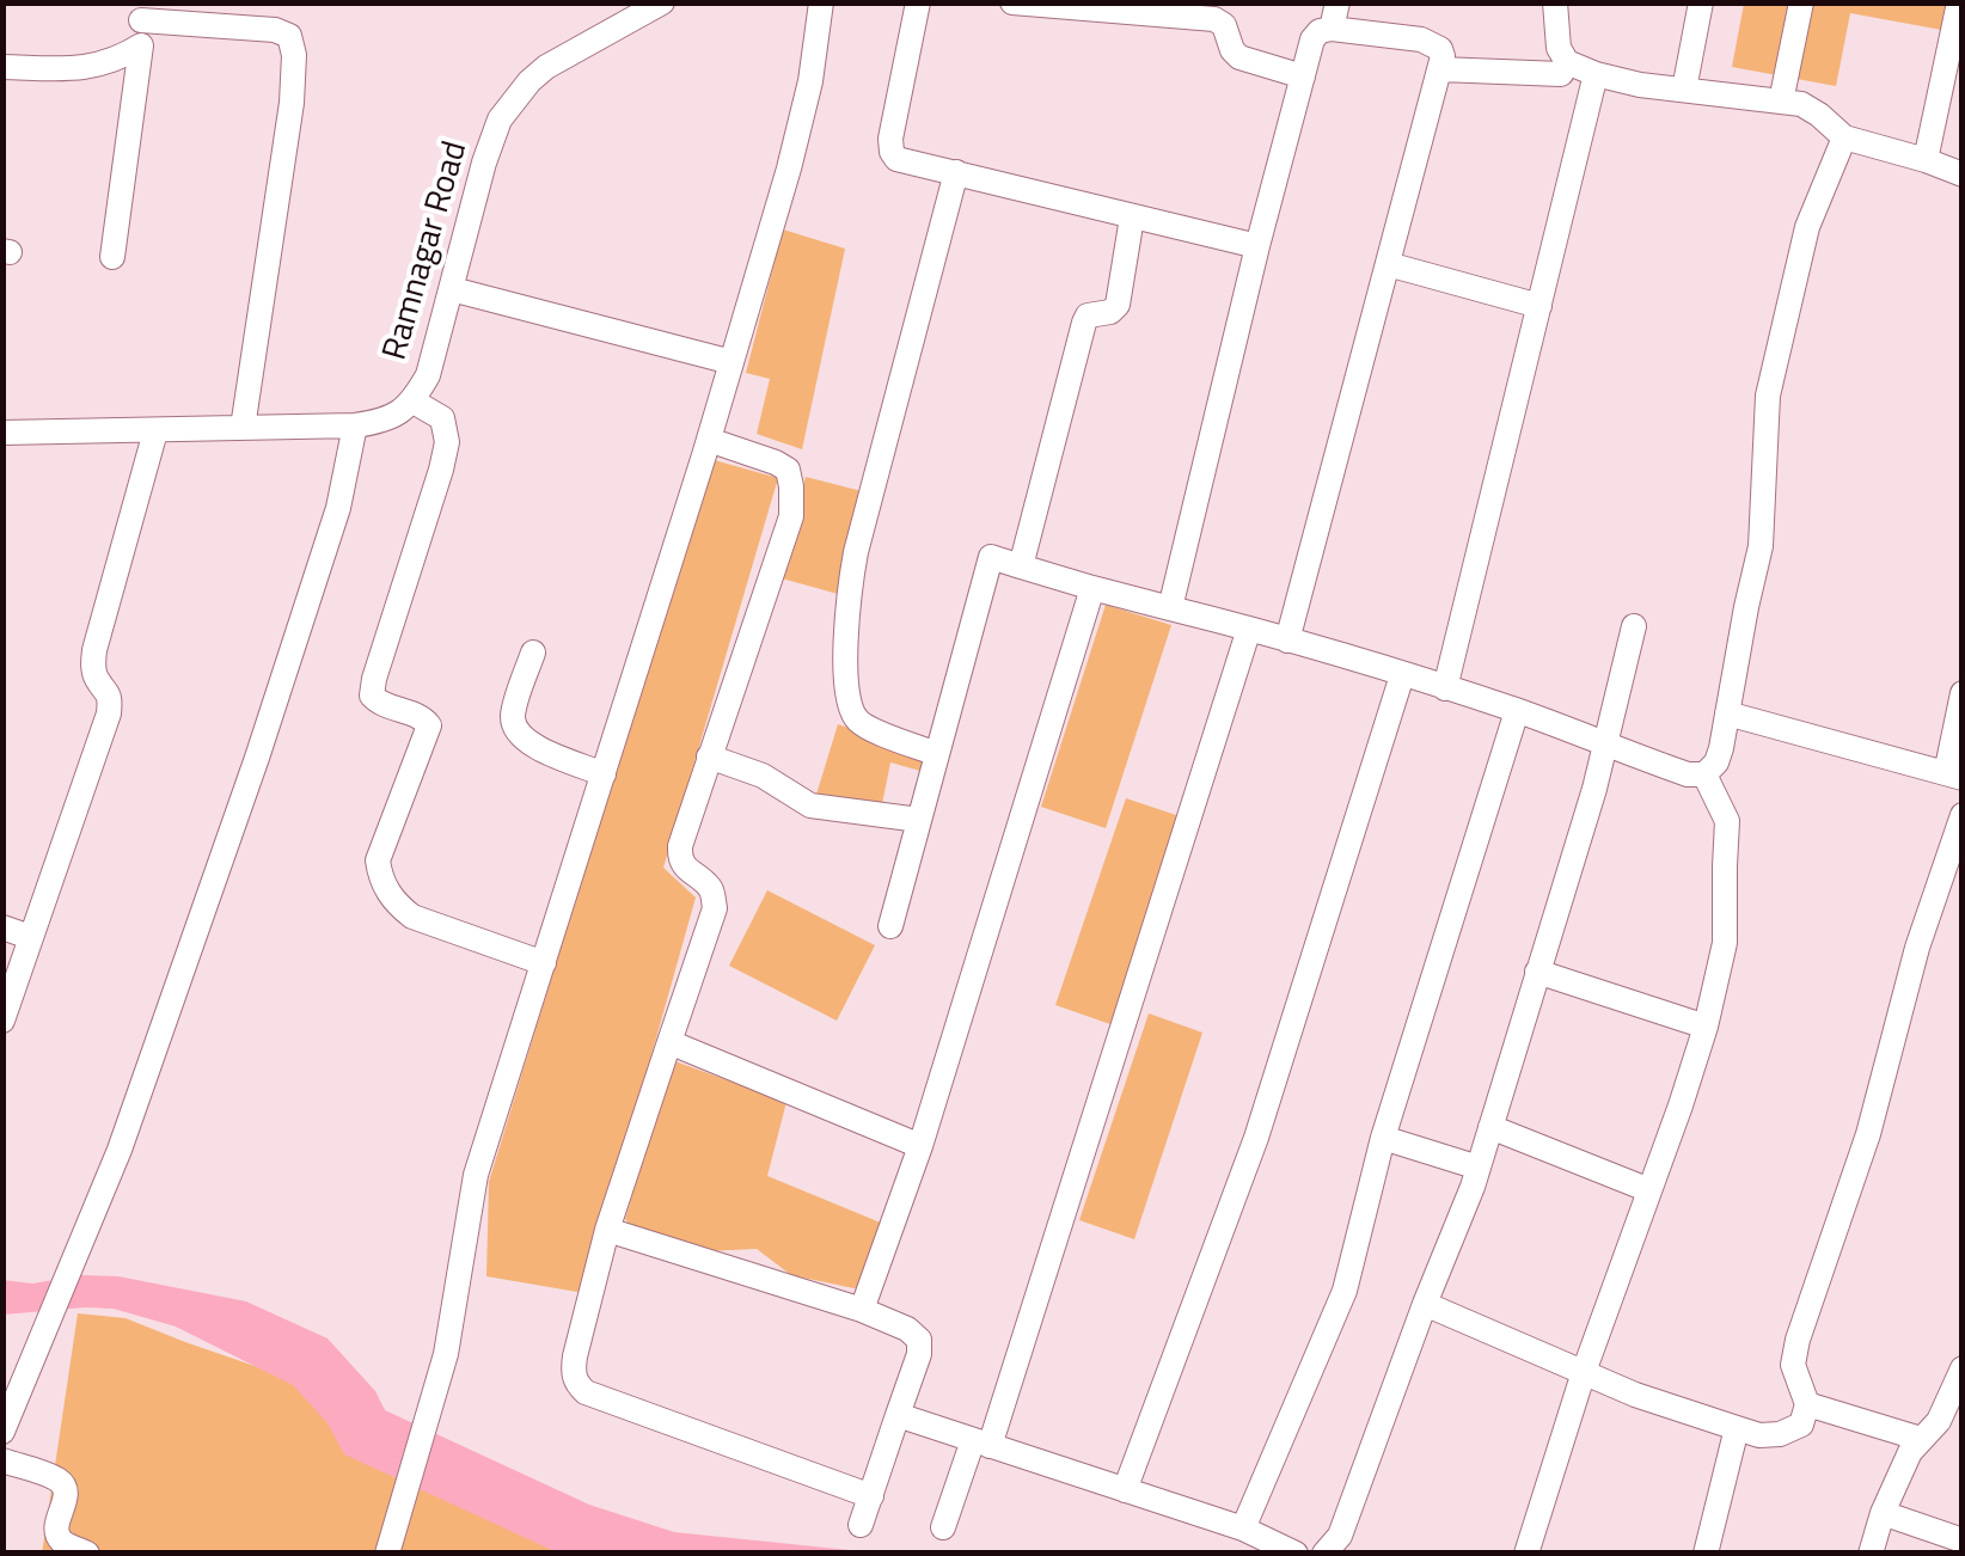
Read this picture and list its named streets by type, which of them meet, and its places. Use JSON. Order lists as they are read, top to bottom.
{
  "streets": {
    "street": ["Ramnagar Road"]
  }
}
